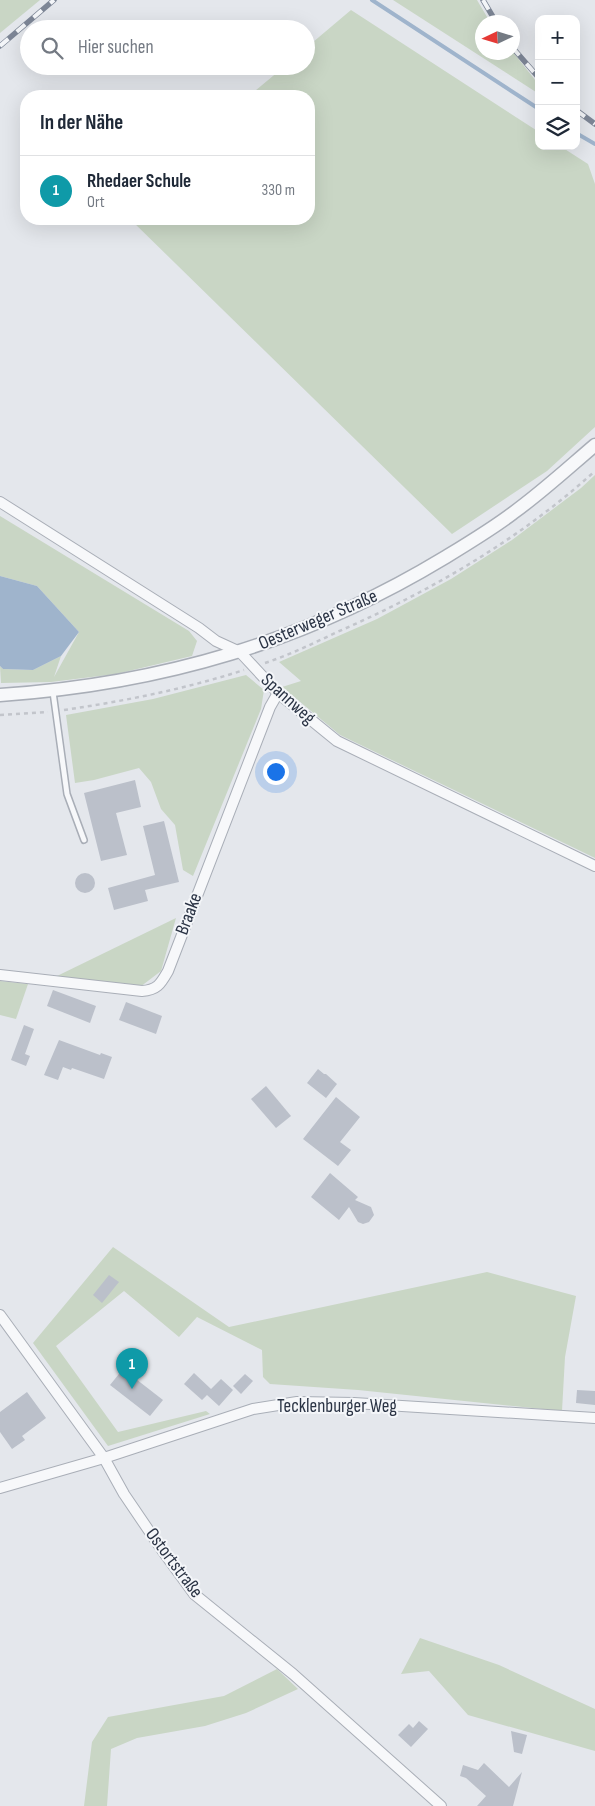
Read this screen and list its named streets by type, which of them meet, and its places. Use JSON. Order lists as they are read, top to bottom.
{
  "streets": {
    "street": [
      "Oesterweger Straße",
      "Spannweg",
      "Braake",
      "Tecklenburger Weg",
      "Ostortstraße"
    ]
  },
  "crossings": [
    ["Oesterweger Straße", "Spannweg"],
    ["Spannweg", "Braake"],
    ["Tecklenburger Weg", "Ostortstraße"]
  ],
  "north": "left",
  "page": {
    "map_buttons": ["+", "−"],
    "search": "Hier suchen",
    "heading": "In der Nähe",
    "list": [
      {
        "mark": "1",
        "name": "Rhedaer Schule",
        "note": "Ort",
        "value": "330 m"
      }
    ],
    "pins": "1"
  }
}
